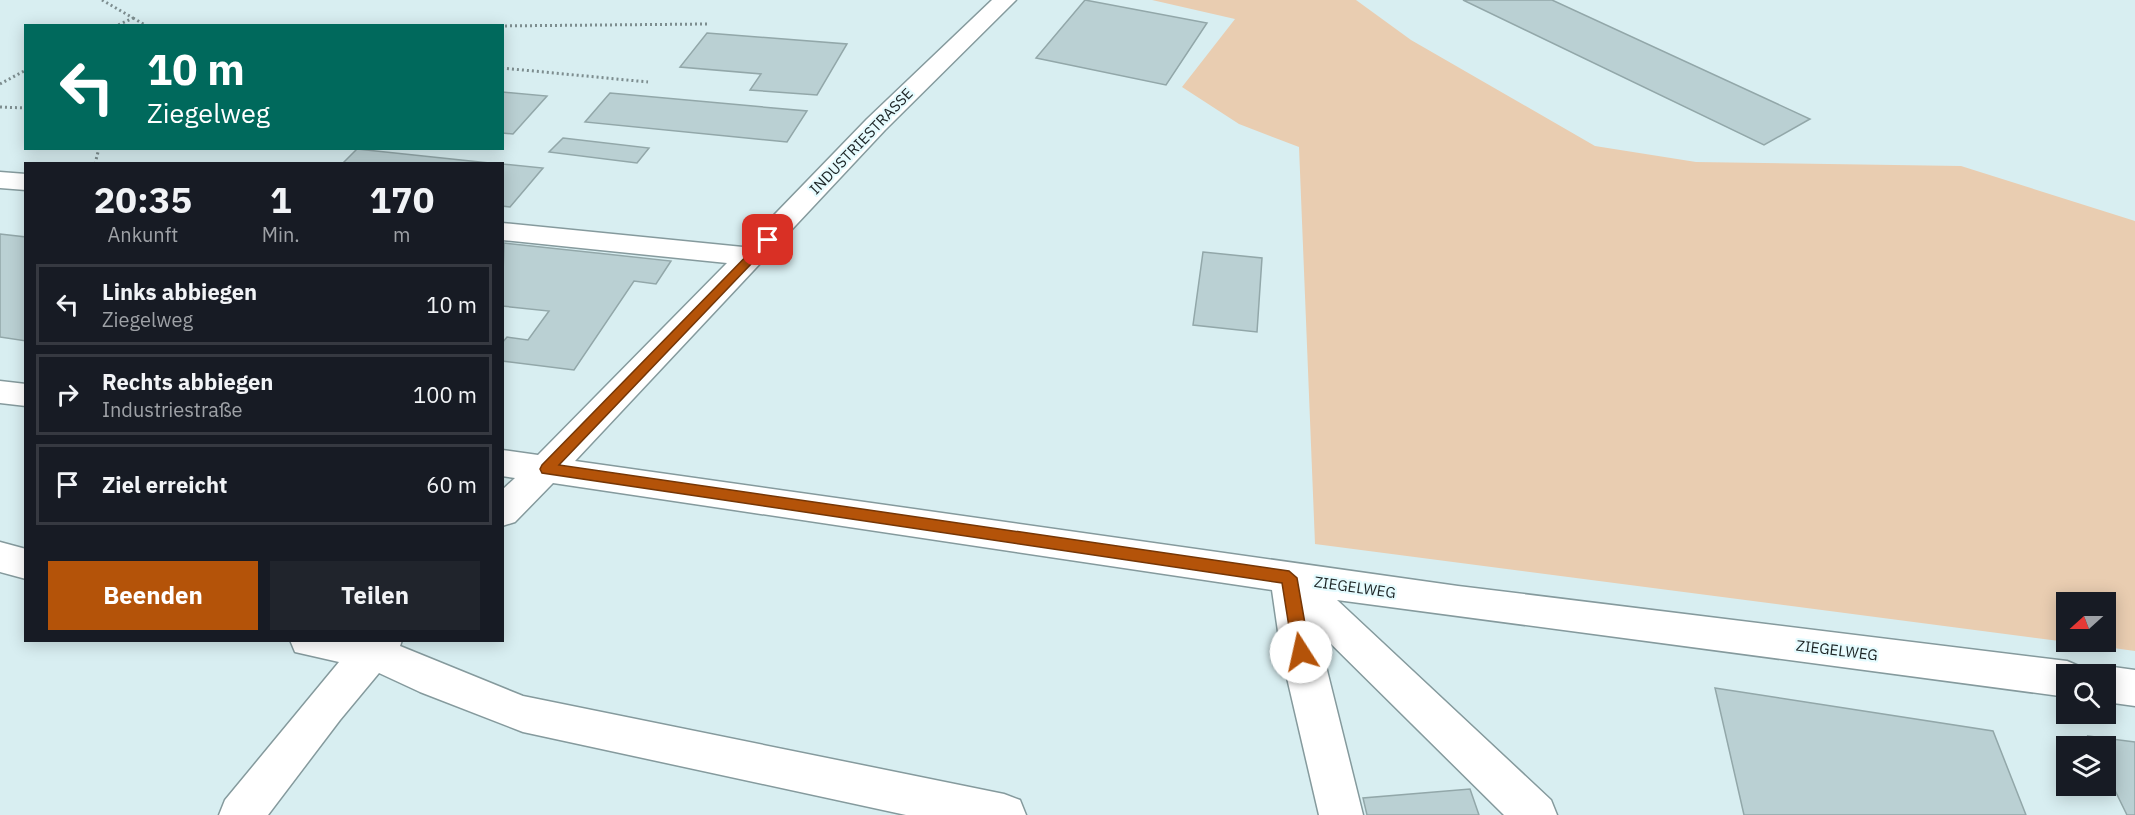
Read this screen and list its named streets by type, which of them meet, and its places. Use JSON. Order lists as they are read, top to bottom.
{
  "streets": {
    "street": ["INDUSTRIESTRASSE", "ZIEGELWEG"]
  },
  "crossings": [
    ["INDUSTRIESTRASSE", "ZIEGELWEG"]
  ],
  "north": "left",
  "page": {
    "turn": ["10 m", "Ziegelweg"],
    "eta": [
      "20:35",
      "Ankunft",
      "1",
      "Min.",
      "170",
      "m"
    ],
    "list": [
      {
        "name": "Links abbiegen",
        "note": "Ziegelweg",
        "value": "10 m"
      },
      {
        "name": "Rechts abbiegen",
        "note": "Industriestraße",
        "value": "100 m"
      },
      {
        "name": "Ziel erreicht",
        "value": "60 m"
      }
    ],
    "buttons": ["Beenden", "Teilen"]
  }
}
